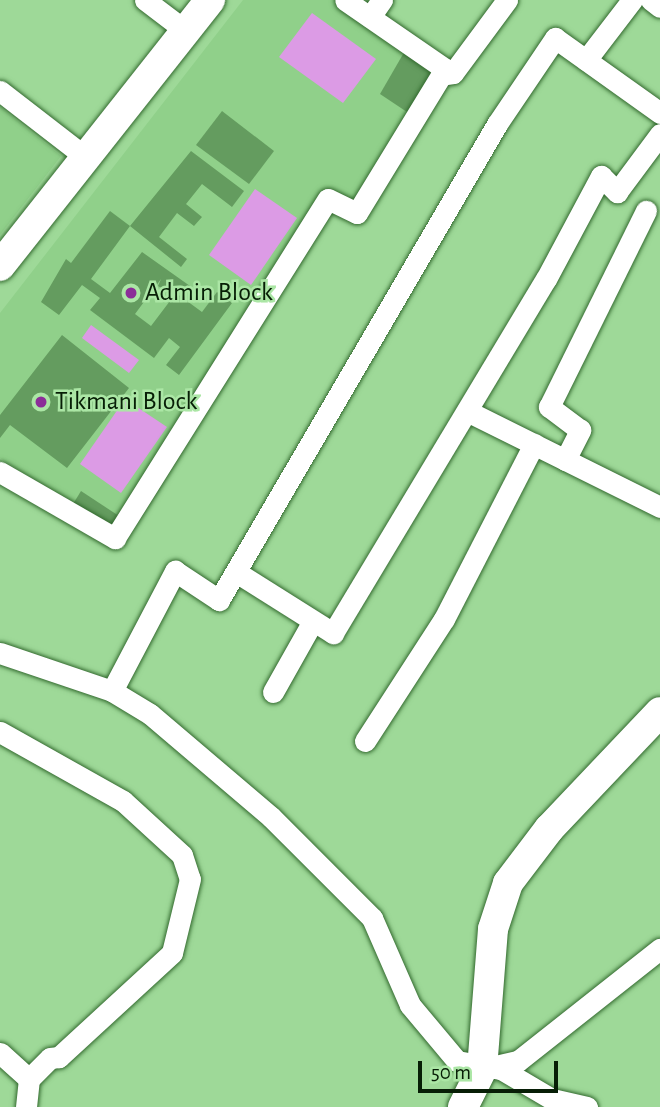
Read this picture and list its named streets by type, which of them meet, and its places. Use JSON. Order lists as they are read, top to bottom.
{
  "places": ["Admin Block", "Tikmani Block"],
  "scale_bar": "50 m"
}
